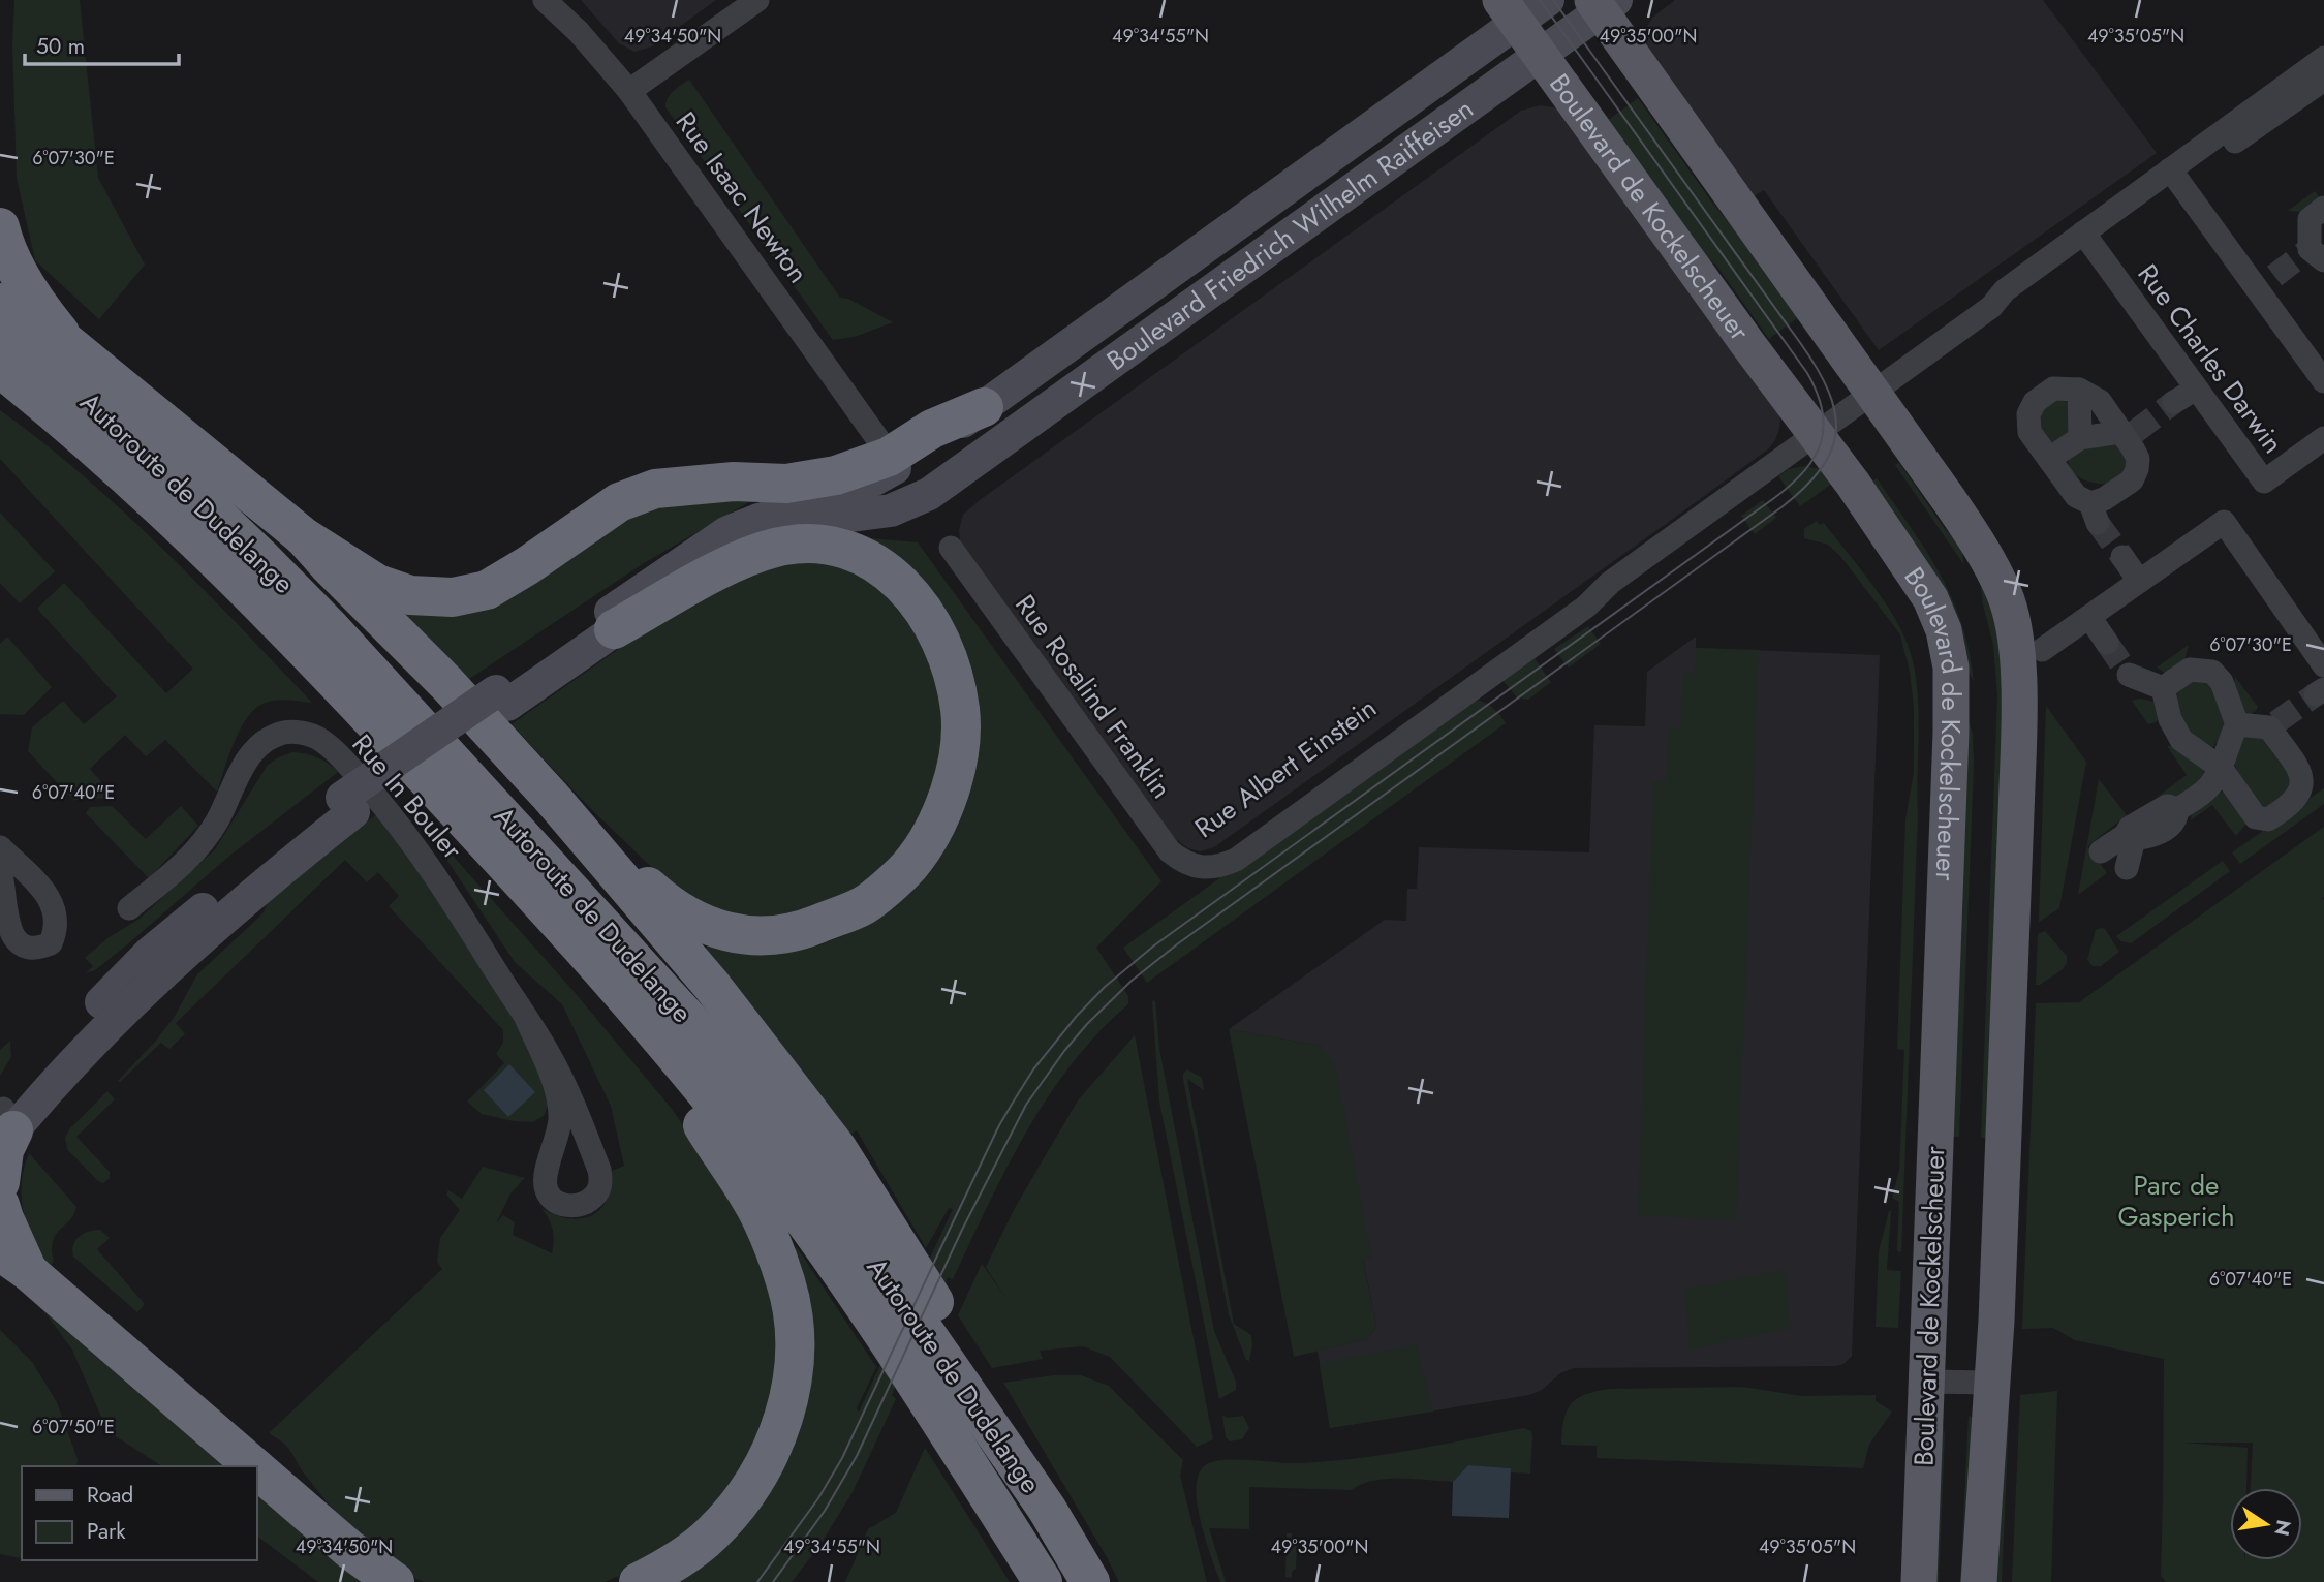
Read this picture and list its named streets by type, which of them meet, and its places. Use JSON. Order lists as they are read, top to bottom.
{
  "streets": {
    "highway": ["Autoroute de Dudelange"],
    "main road": ["Boulevard de Kockelscheuer", "Boulevard Friedrich Wilhelm Raiffeisen"],
    "street": [
      "Rue Isaac Newton",
      "Rue Charles Darwin",
      "Rue Rosalind Franklin",
      "Rue Albert Einstein",
      "Rue In Bouler"
    ]
  },
  "crossings": [
    ["Boulevard de Kockelscheuer", "Boulevard Friedrich Wilhelm Raiffeisen"],
    ["Boulevard de Kockelscheuer", "Rue Albert Einstein"],
    ["Rue Rosalind Franklin", "Rue Albert Einstein"]
  ],
  "parks": ["Parc de Gasperich"],
  "legend": ["Road", "Park"],
  "scale_bar": "50 m",
  "north": "right",
  "coordinates": [
    "49°34'50\"N",
    "49°34'55\"N",
    "49°35'00\"N",
    "49°35'05\"N",
    "6°07'30\"E",
    "6°07'40\"E",
    "6°07'50\"E"
  ]
}
